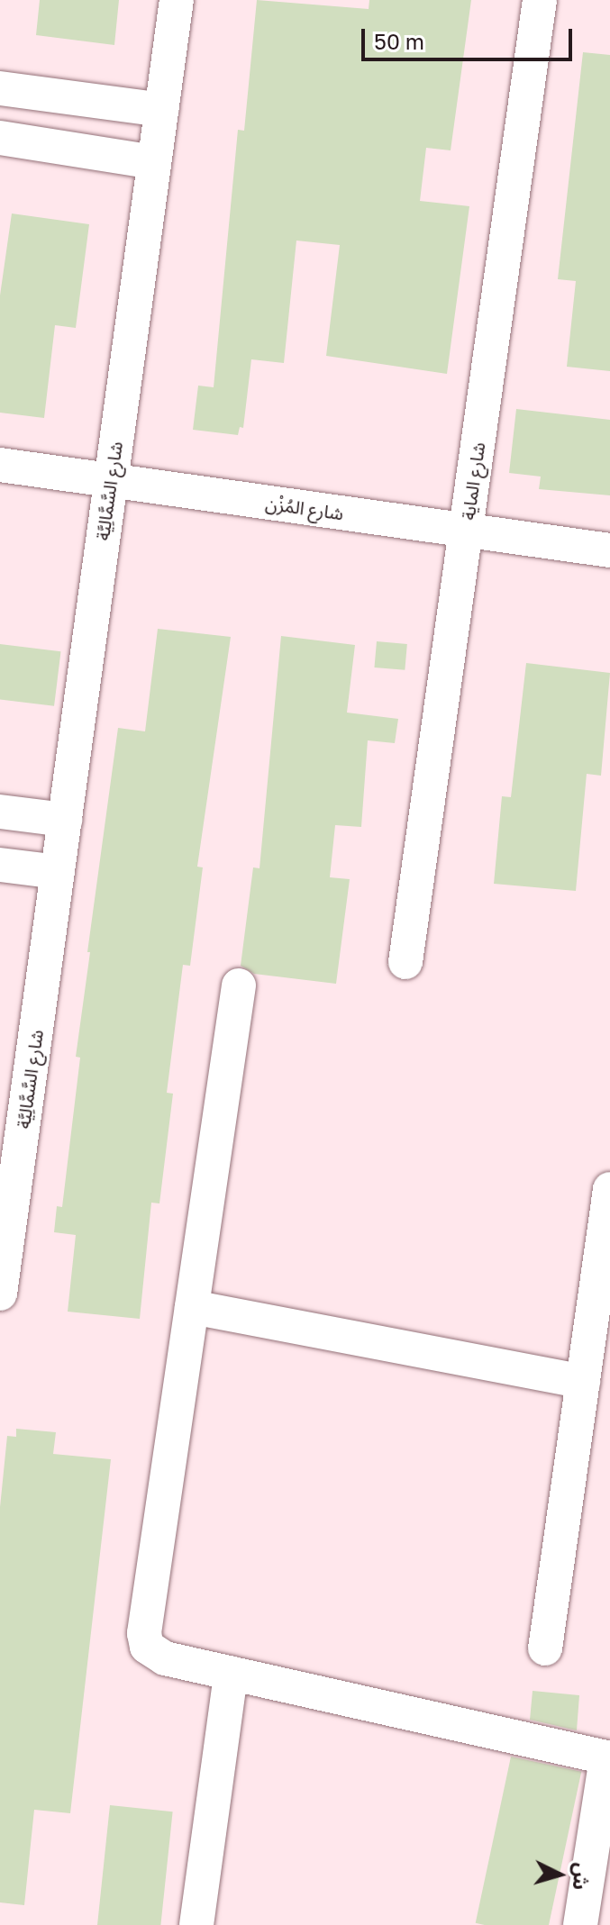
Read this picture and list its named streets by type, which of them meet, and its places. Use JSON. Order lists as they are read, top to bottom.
{
  "streets": {
    "street": ["شارع الماية", "شارع السَّمَّالِيَّة", "شارع المُزْن"]
  },
  "crossings": [
    ["شارع الماية", "شارع المُزْن"],
    ["شارع السَّمَّالِيَّة", "شارع المُزْن"]
  ],
  "scale_bar": "50 m",
  "north": "right"
}
